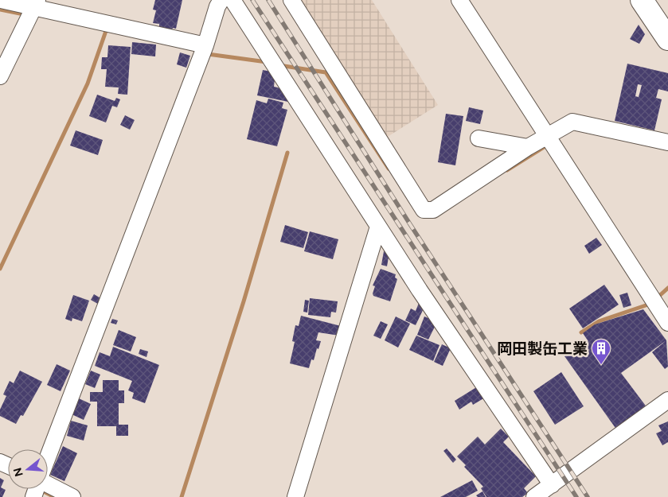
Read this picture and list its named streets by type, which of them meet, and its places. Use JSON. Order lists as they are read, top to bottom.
{
  "places": {
    "building": ["岡田製缶工業"]
  },
  "north": "left"
}
